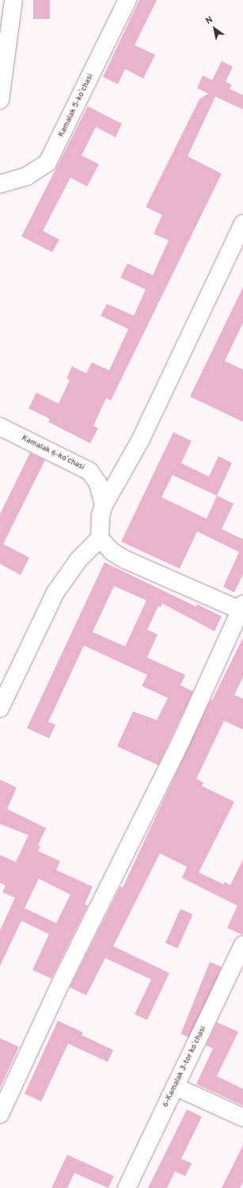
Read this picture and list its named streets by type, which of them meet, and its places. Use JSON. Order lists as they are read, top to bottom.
{
  "streets": {
    "street": ["Kamalak 5-koʻchasi", "Kamalak 6-koʻchasi", "6-Kamalak 3-tor koʻchasi"]
  },
  "north": "top left"
}
